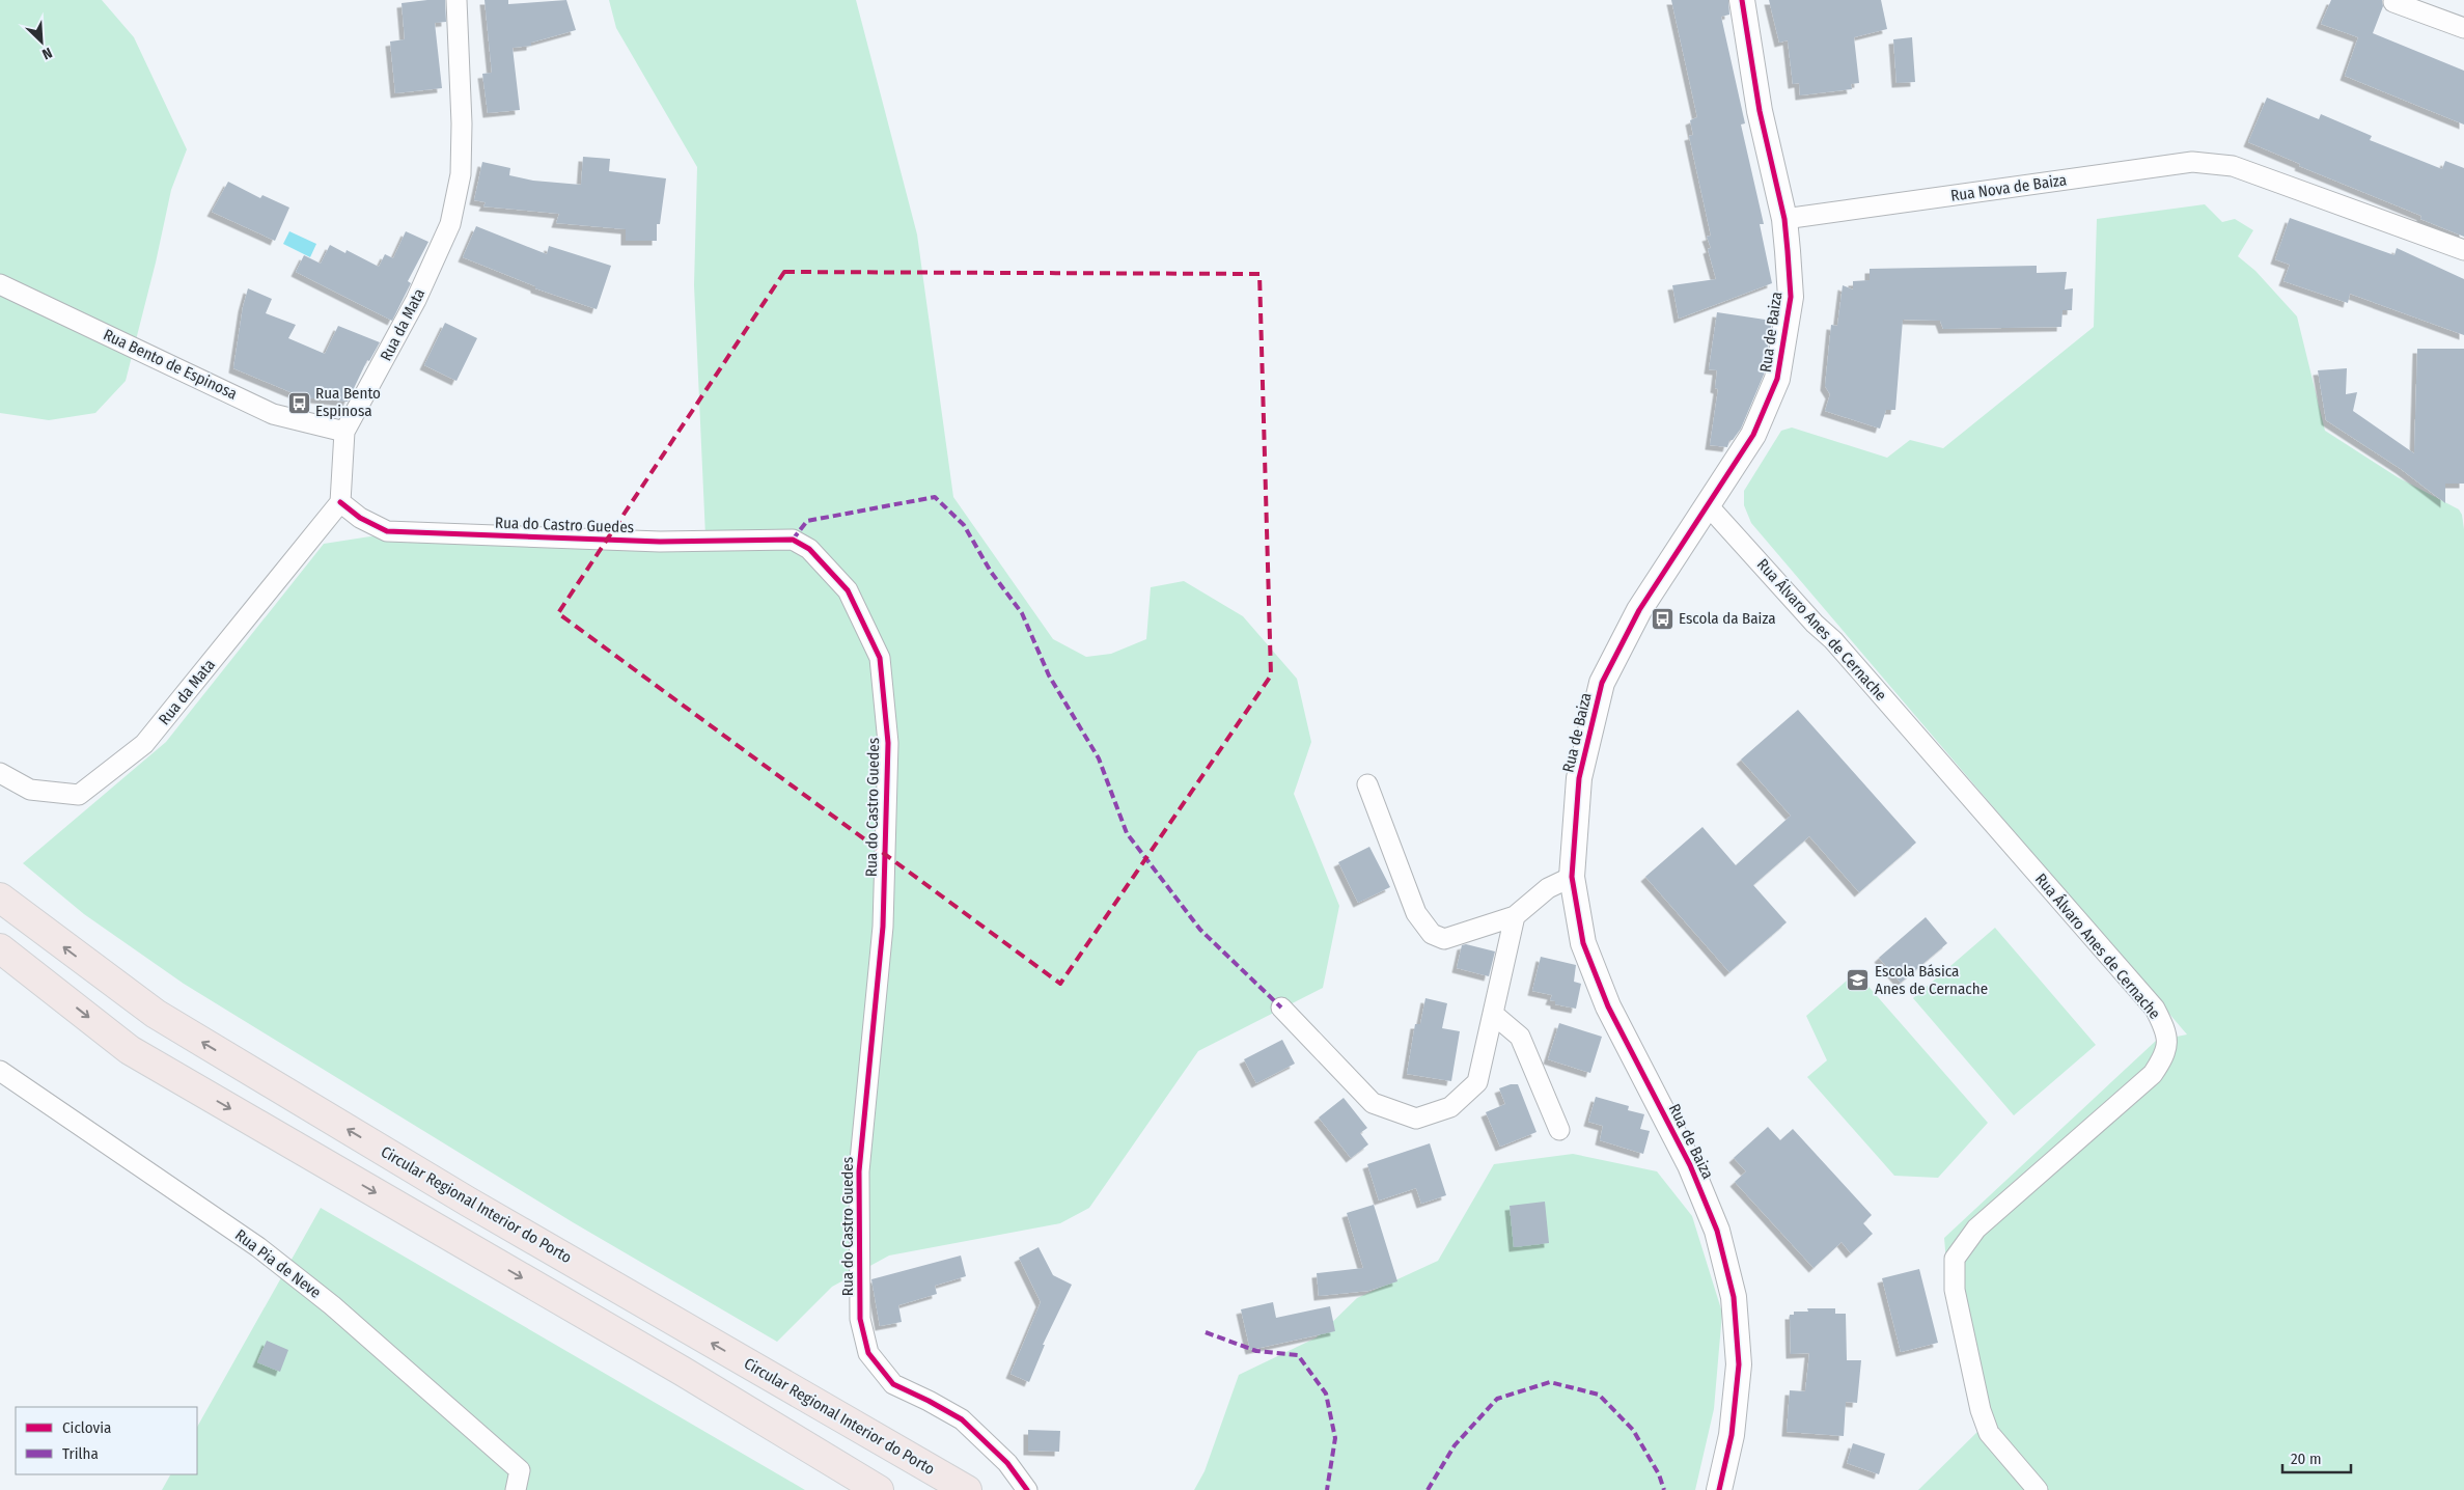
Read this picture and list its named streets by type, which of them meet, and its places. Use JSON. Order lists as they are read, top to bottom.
{
  "streets": {
    "highway": ["Circular Regional Interior do Porto"],
    "street": [
      "Rua Nova de Baiza",
      "Rua da Mata",
      "Rua de Baiza",
      "Rua Bento de Espinosa",
      "Rua do Castro Guedes",
      "Rua Álvaro Anes de Cernache",
      "Rua Pia de Neve"
    ]
  },
  "crossings": [
    ["Rua Nova de Baiza", "Rua de Baiza"],
    ["Rua da Mata", "Rua Bento de Espinosa"],
    ["Rua da Mata", "Rua do Castro Guedes"],
    ["Rua de Baiza", "Rua Álvaro Anes de Cernache"]
  ],
  "places": {
    "bus stop": ["Rua Bento Espinosa", "Escola da Baiza"],
    "school or university": ["Escola Básica Anes de Cernache"]
  },
  "legend": ["Ciclovia", "Trilha"],
  "scale_bar": "20 m",
  "north": "bottom right"
}
